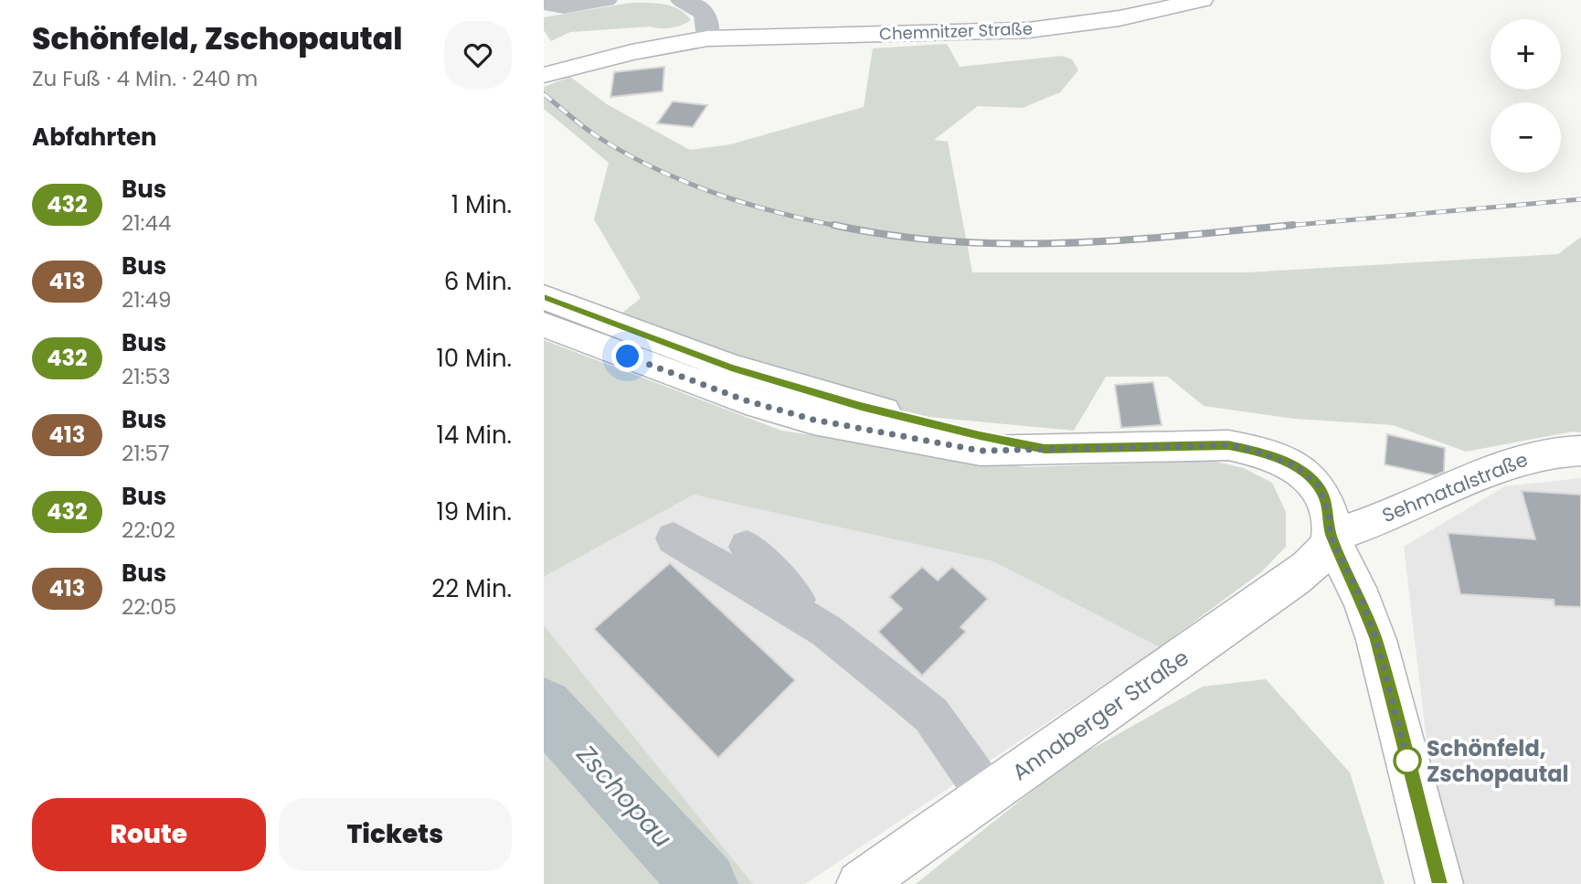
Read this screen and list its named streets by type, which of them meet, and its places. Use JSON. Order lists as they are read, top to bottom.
{
  "streets": {
    "main road": ["Chemnitzer Straße", "Sehmatalstraße", "Annaberger Straße"]
  },
  "crossings": [
    ["Sehmatalstraße", "Annaberger Straße"]
  ],
  "water": ["Zschopau"],
  "places": ["Schönfeld, Zschopautal"],
  "lines": ["bus line 432"],
  "page": {
    "heading": [
      ["Schönfeld, Zschopautal", "Zu Fuß · 4 Min. · 240 m"],
      "Abfahrten"
    ],
    "map_buttons": ["+", "−"],
    "list": [
      {
        "mark": "432",
        "name": "Bus",
        "note": "21:44",
        "value": "1 Min."
      },
      {
        "mark": "413",
        "name": "Bus",
        "note": "21:49",
        "value": "6 Min."
      },
      {
        "mark": "432",
        "name": "Bus",
        "note": "21:53",
        "value": "10 Min."
      },
      {
        "mark": "413",
        "name": "Bus",
        "note": "21:57",
        "value": "14 Min."
      },
      {
        "mark": "432",
        "name": "Bus",
        "note": "22:02",
        "value": "19 Min."
      },
      {
        "mark": "413",
        "name": "Bus",
        "note": "22:05",
        "value": "22 Min."
      }
    ],
    "buttons": ["Route", "Tickets"]
  }
}
